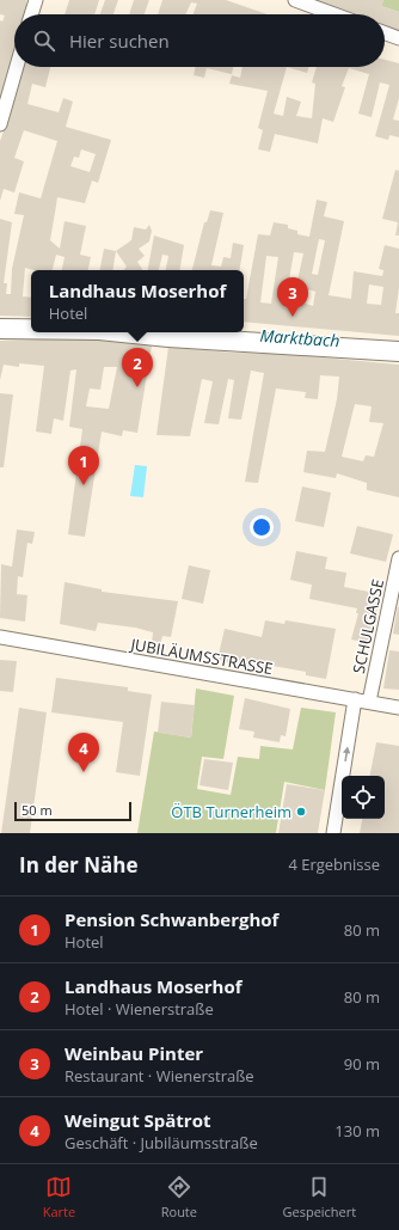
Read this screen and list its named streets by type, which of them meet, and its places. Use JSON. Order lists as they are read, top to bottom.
{
  "streets": {
    "street": ["SCHULGASSE", "JUBILÄUMSSTRASSE"]
  },
  "crossings": [
    ["SCHULGASSE", "JUBILÄUMSSTRASSE"]
  ],
  "water": ["Marktbach"],
  "places": ["ÖTB Turnerheim"],
  "scale_bar": "50 m",
  "page": {
    "search": "Hier suchen",
    "popup": ["Landhaus Moserhof", "Hotel"],
    "pins": [
      "3",
      "2",
      "1",
      "4"
    ],
    "scale": "50 m",
    "heading": ["In der Nähe", "4 Ergebnisse"],
    "list": [
      {
        "mark": "1",
        "name": "Pension Schwanberghof",
        "note": "Hotel",
        "value": "80 m"
      },
      {
        "mark": "2",
        "name": "Landhaus Moserhof",
        "note": "Hotel · Wienerstraße",
        "value": "80 m"
      },
      {
        "mark": "3",
        "name": "Weinbau Pinter",
        "note": "Restaurant · Wienerstraße",
        "value": "90 m"
      },
      {
        "mark": "4",
        "name": "Weingut Spätrot",
        "note": "Geschäft · Jubiläumsstraße",
        "value": "130 m"
      }
    ],
    "nav": ["Karte", "Route", "Gespeichert"]
  }
}
